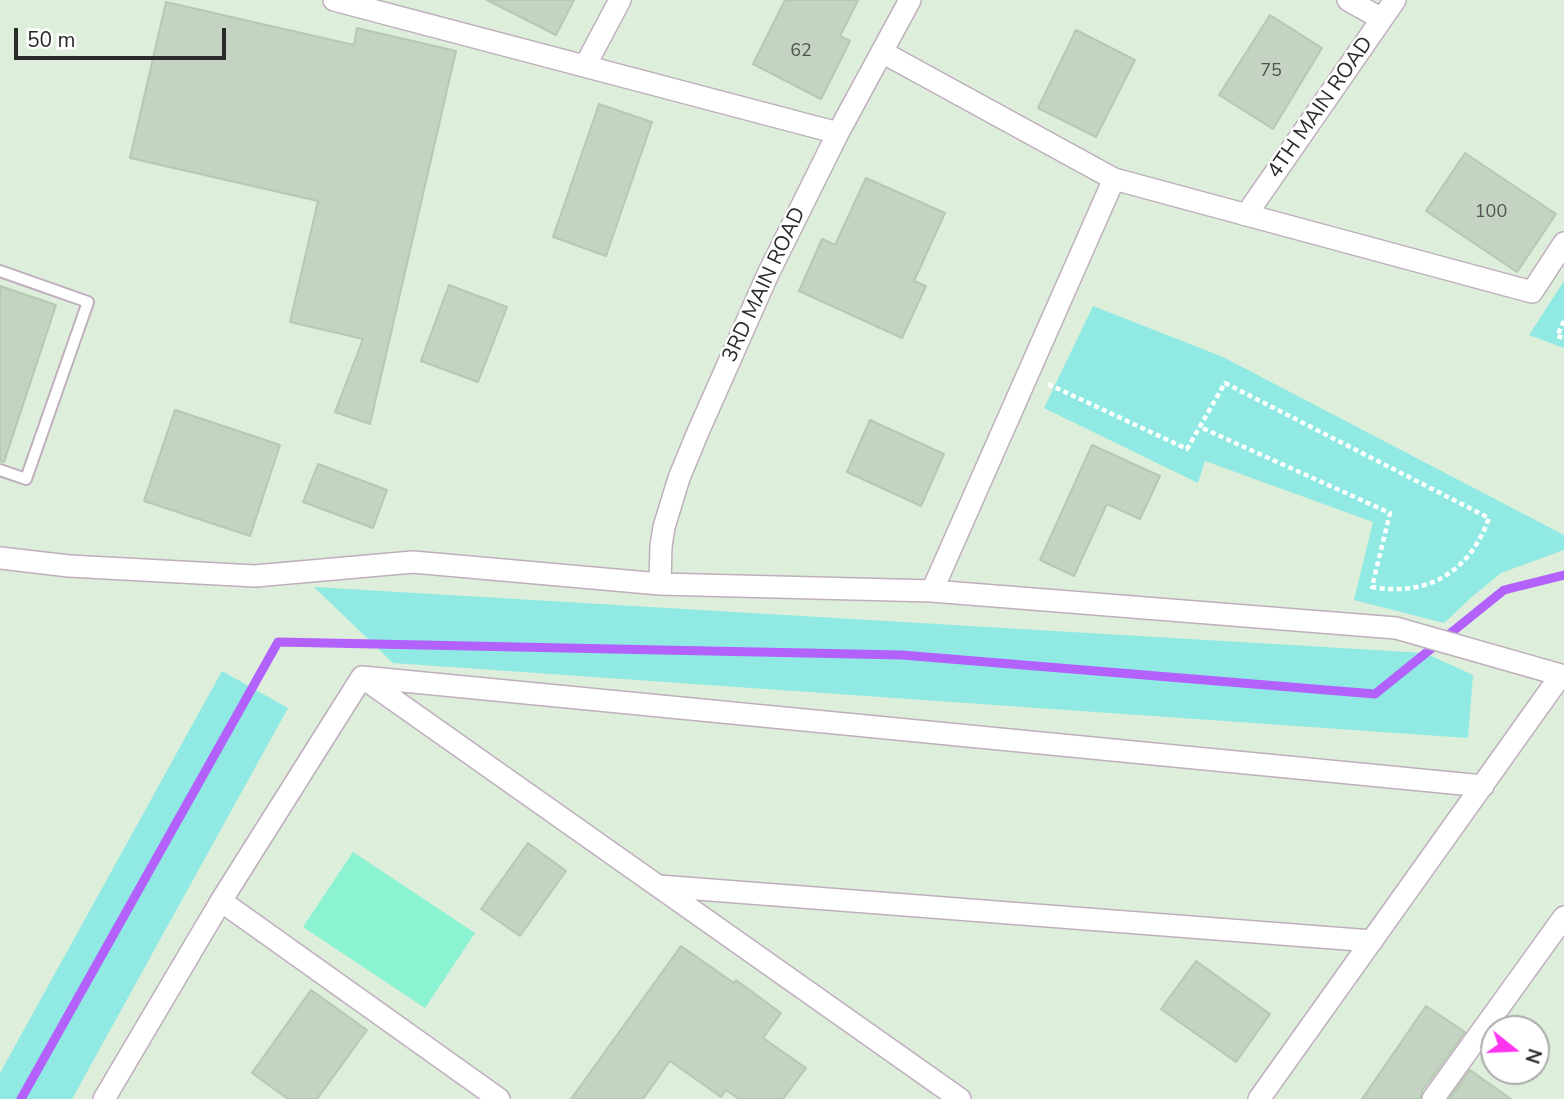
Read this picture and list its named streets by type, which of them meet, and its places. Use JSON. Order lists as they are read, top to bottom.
{
  "streets": {
    "street": ["4TH MAIN ROAD", "3RD MAIN ROAD"]
  },
  "house_numbers": ["62", "75", "100"],
  "scale_bar": "50 m",
  "north": "right"
}
